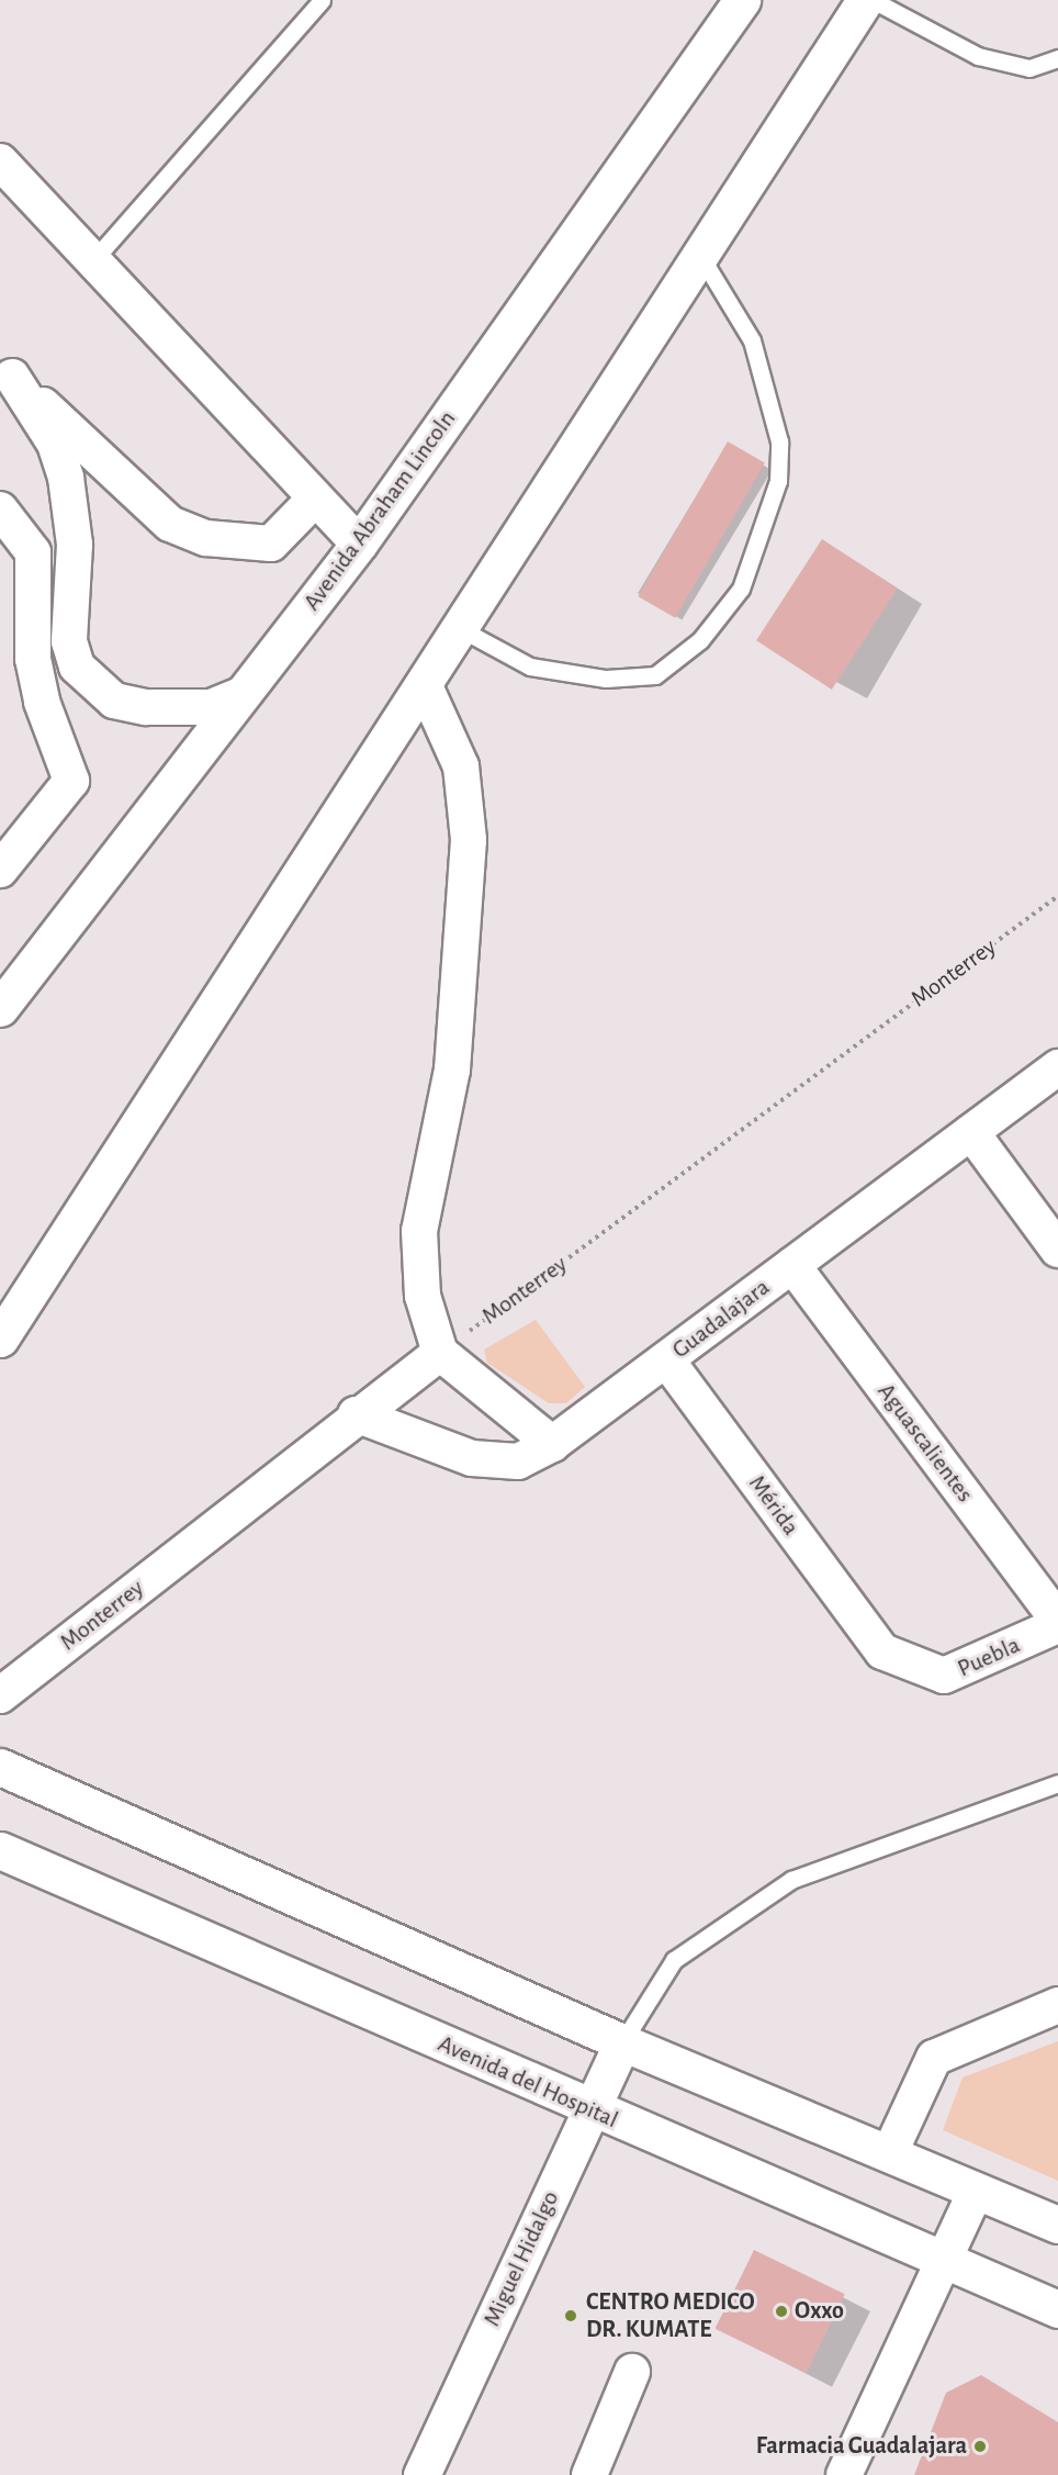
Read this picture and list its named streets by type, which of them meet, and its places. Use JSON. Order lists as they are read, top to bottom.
{
  "streets": {
    "main road": ["Avenida Abraham Lincoln", "Avenida del Hospital", "Miguel Hidalgo"],
    "street": [
      "Monterrey",
      "Guadalajara",
      "Aguascalientes",
      "Mérida",
      "Puebla"
    ]
  },
  "crossings": [
    ["Monterrey", "Guadalajara"],
    ["Guadalajara", "Aguascalientes"],
    ["Guadalajara", "Mérida"],
    ["Aguascalientes", "Puebla"],
    ["Mérida", "Puebla"],
    ["Avenida del Hospital", "Miguel Hidalgo"]
  ],
  "places": ["Oxxo", "CENTRO MEDICO DR. KUMATE", "Farmacia Guadalajara"]
}
